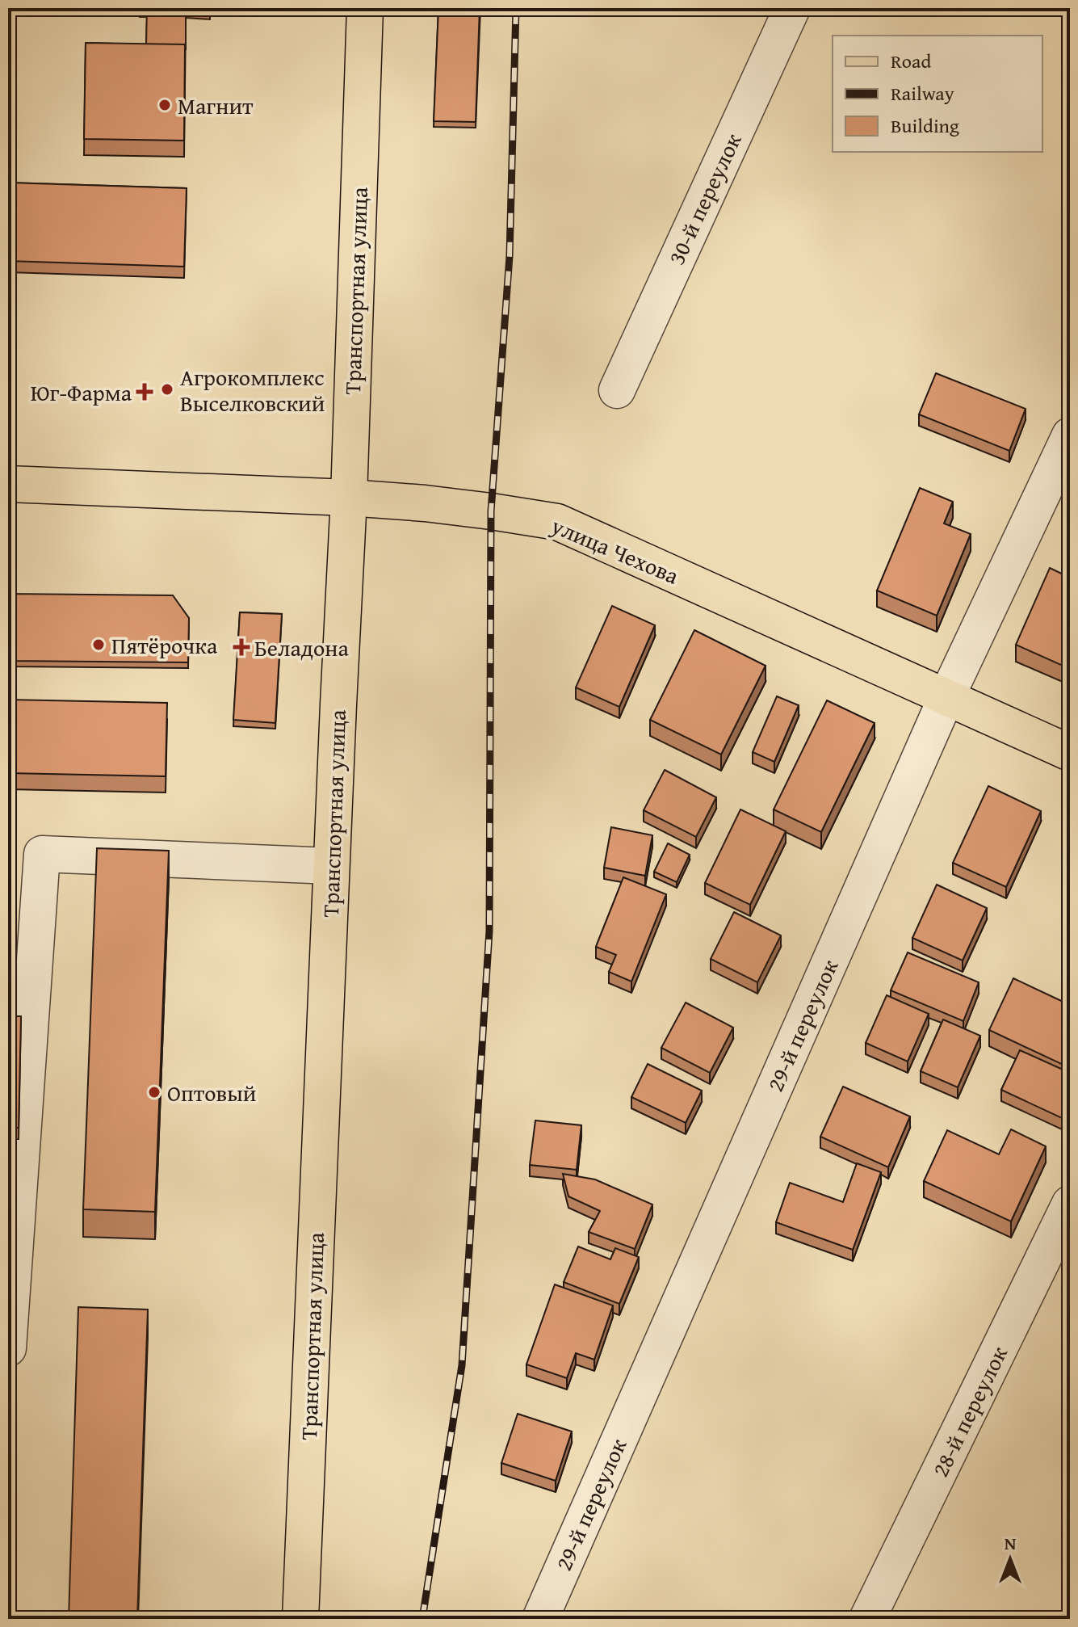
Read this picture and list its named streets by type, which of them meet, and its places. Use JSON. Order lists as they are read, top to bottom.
{
  "streets": {
    "main road": ["Транспортная улица", "улица Чехова"],
    "street": ["30-й переулок", "29-й переулок", "28-й переулок"]
  },
  "crossings": [
    ["Транспортная улица", "улица Чехова"],
    ["улица Чехова", "29-й переулок"]
  ],
  "places": {
    "other": [
      "Магнит",
      "Агрокомплекс Выселковский",
      "Пятёрочка",
      "Оптовый"
    ],
    "health": ["Юг-Фарма", "Беладона"]
  },
  "legend": ["Road", "Railway", "Building"],
  "north": "top"
}
